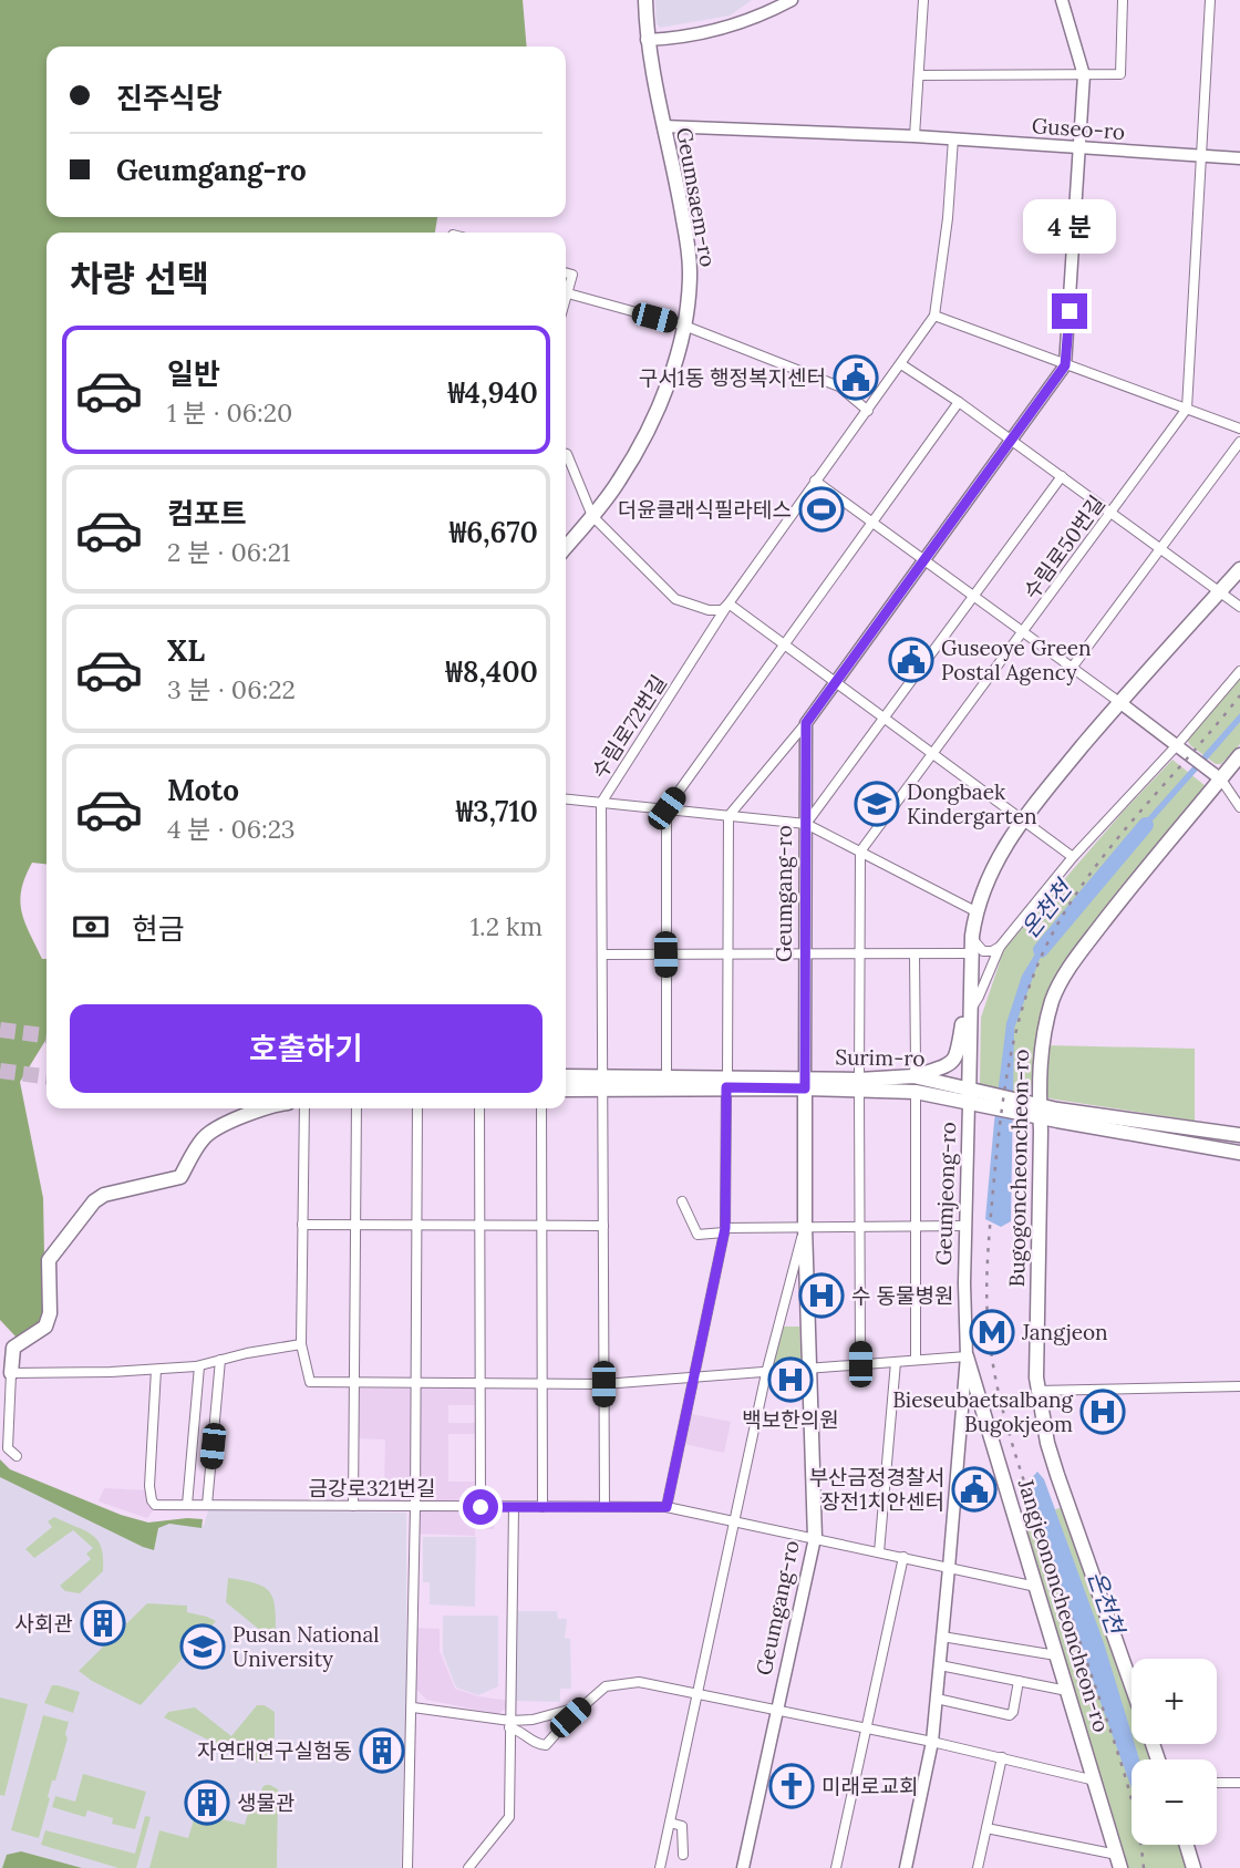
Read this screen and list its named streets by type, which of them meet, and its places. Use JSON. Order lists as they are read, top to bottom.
{
  "streets": {
    "main road": [
      "Geumsaem-ro",
      "Geumgang-ro",
      "Surim-ro",
      "Bugogoncheoncheon-ro",
      "Geumjeong-ro",
      "Jangjeononcheoncheon-ro"
    ],
    "street": [
      "Guseo-ro",
      "수림로50번길",
      "수림로72번길",
      "금강로321번길"
    ]
  },
  "crossings": [
    ["Guseo-ro", "Geumsaem-ro"],
    ["Guseo-ro", "수림로72번길"],
    ["수림로72번길", "Surim-ro"],
    ["수림로72번길", "금강로321번길"],
    ["Geumgang-ro", "Surim-ro"],
    ["Geumgang-ro", "금강로321번길"],
    ["Surim-ro", "Bugogoncheoncheon-ro"],
    ["Surim-ro", "Geumjeong-ro"],
    ["Geumjeong-ro", "금강로321번길"],
    ["Geumjeong-ro", "Jangjeononcheoncheon-ro"],
    ["금강로321번길", "Jangjeononcheoncheon-ro"]
  ],
  "water": ["온천천"],
  "places": {
    "public building": ["구서1동 행정복지센터", "Guseoye Green Postal Agency", "부산금정경찰서 장전1치안센터"],
    "sports": ["더윤클래식필라테스"],
    "school or university": ["Dongbaek Kindergarten", "Pusan National University"],
    "hospital": ["수 동물병원", "백보한의원", "Bieseubaetsalbang Bugokjeom"],
    "metro station": ["Jangjeon"],
    "building": ["사회관", "자연대연구실험동", "생물관"],
    "church": ["미래로교회"]
  },
  "page": {
    "banner": ["진주식당", "Geumgang-ro"],
    "bubble": "4 분",
    "heading": "차량 선택",
    "list": [
      {
        "name": "일반",
        "note": "1 분 · 06:20",
        "value": "₩4,940"
      },
      {
        "name": "컴포트",
        "note": "2 분 · 06:21",
        "value": "₩6,670"
      },
      {
        "name": "XL",
        "note": "3 분 · 06:22",
        "value": "₩8,400"
      },
      {
        "name": "Moto",
        "note": "4 분 · 06:23",
        "value": "₩3,710"
      }
    ],
    "pay": ["현금", "1.2 km"],
    "buttons": "호출하기",
    "map_buttons": ["+", "−"]
  }
}
